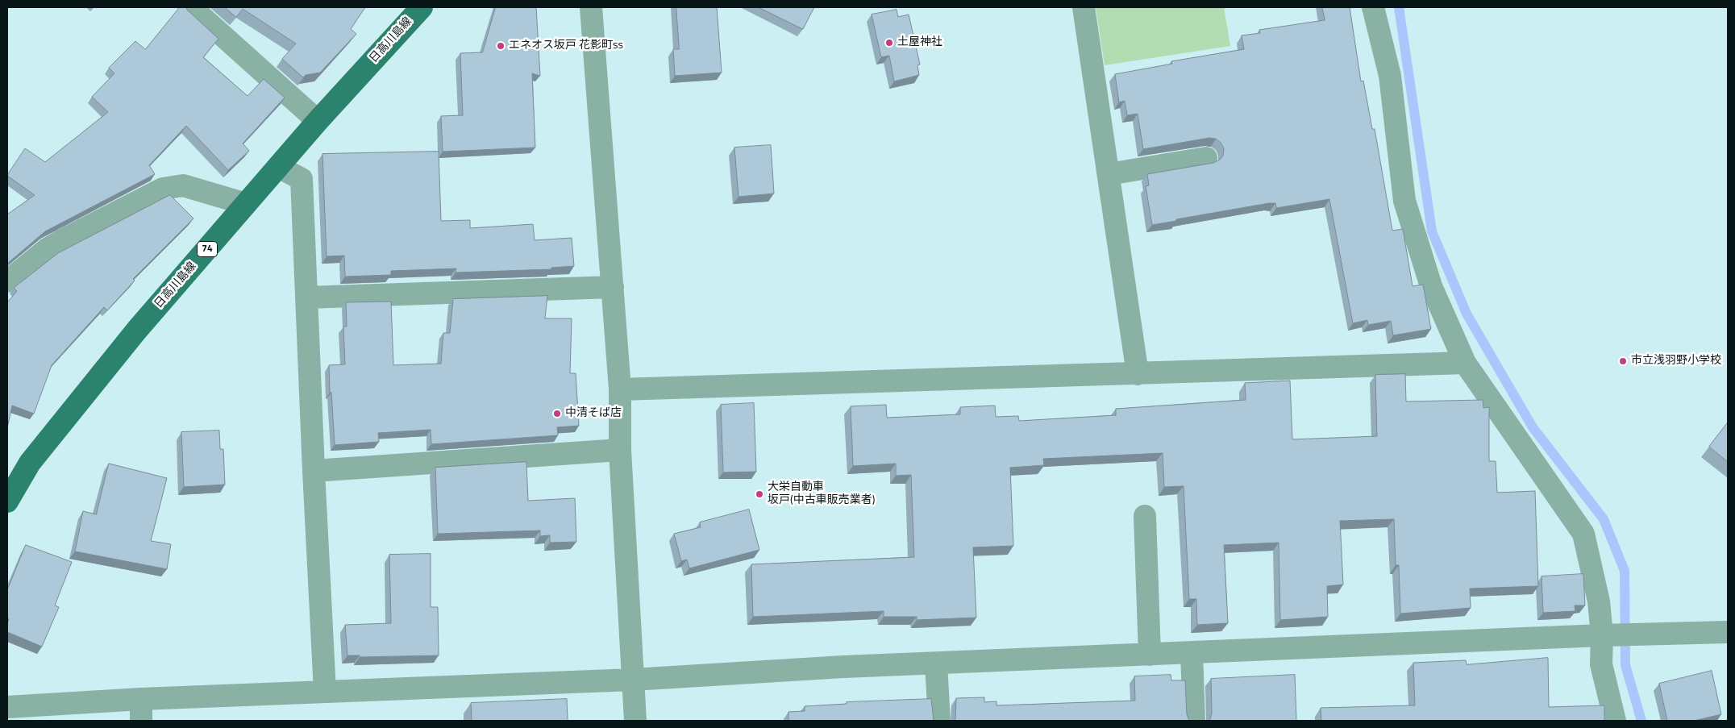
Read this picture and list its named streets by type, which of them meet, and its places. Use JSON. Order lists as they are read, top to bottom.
{
  "streets": {
    "main road": ["日高川島線", "74"]
  },
  "places": [
    "土屋神社",
    "エネオス坂戸 花影町ss",
    "市立浅羽野小学校",
    "中清そば店",
    "大栄自動車 坂戸(中古車販売業者)"
  ]
}
